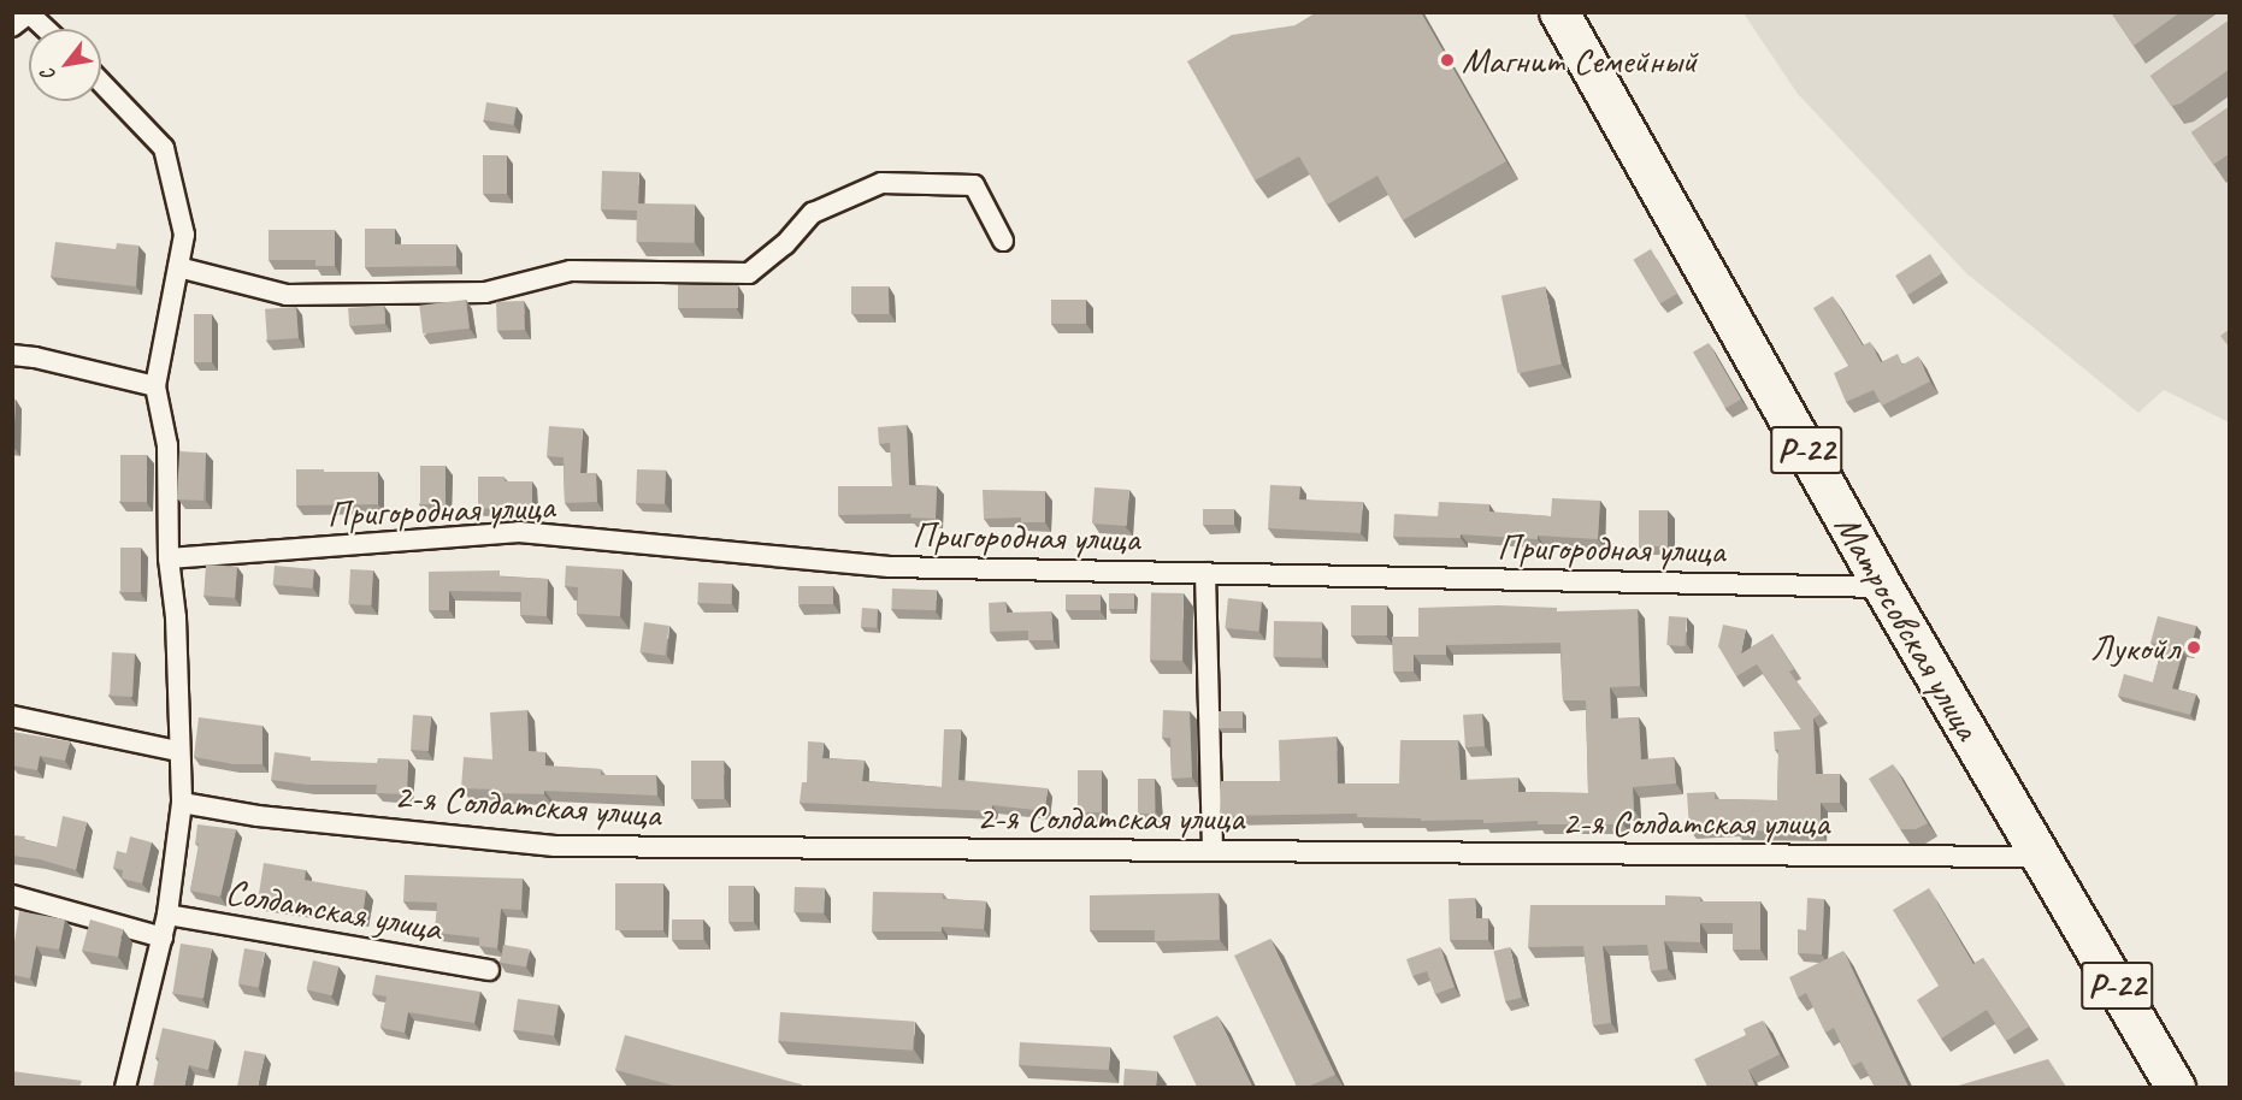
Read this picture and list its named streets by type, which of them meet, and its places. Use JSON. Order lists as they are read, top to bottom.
{
  "streets": {
    "highway": ["Р-22", "Матросовская улица"],
    "street": ["Пригородная улица", "2-я Солдатская улица", "Солдатская улица"]
  },
  "crossings": [
    ["Пригородная улица", "Матросовская улица"],
    ["Матросовская улица", "2-я Солдатская улица"]
  ],
  "places": ["Магнит Семейный", "Лукойл"],
  "north": "bottom left"
}
